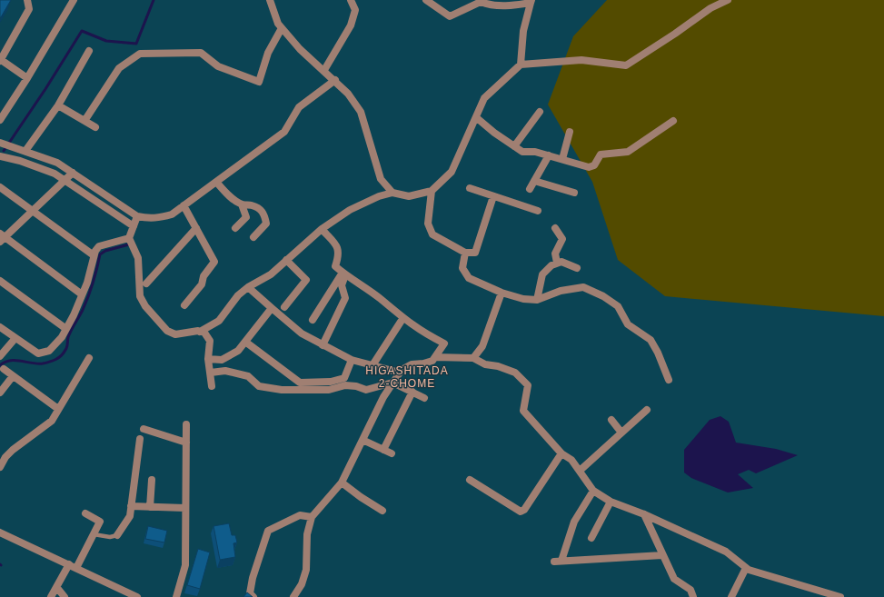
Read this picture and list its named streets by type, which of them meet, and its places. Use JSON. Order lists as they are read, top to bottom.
{
  "districts": ["HIGASHITADA 2-CHOME"]
}
